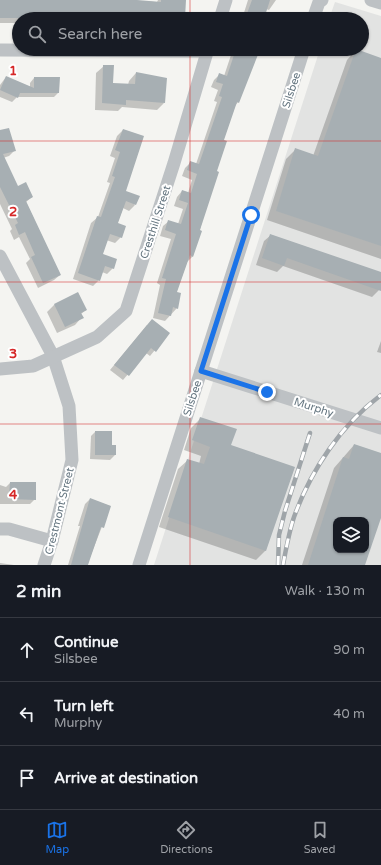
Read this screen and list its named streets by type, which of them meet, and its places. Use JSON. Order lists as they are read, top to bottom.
{
  "streets": {
    "street": [
      "Silsbee",
      "Cresthill Street",
      "Murphy",
      "Crestmont Street"
    ]
  },
  "crossings": [
    ["Silsbee", "Murphy"],
    ["Cresthill Street", "Crestmont Street"]
  ],
  "page": {
    "search": "Search here",
    "heading": ["2 min", "Walk · 130 m"],
    "list": [
      ["Continue", "Silsbee", "90 m"],
      ["Turn left", "Murphy", "40 m"],
      "Arrive at destination"
    ],
    "nav": ["Map", "Directions", "Saved"]
  },
  "grid": {
    "rows": [
      "1",
      "2",
      "3",
      "4"
    ]
  }
}
